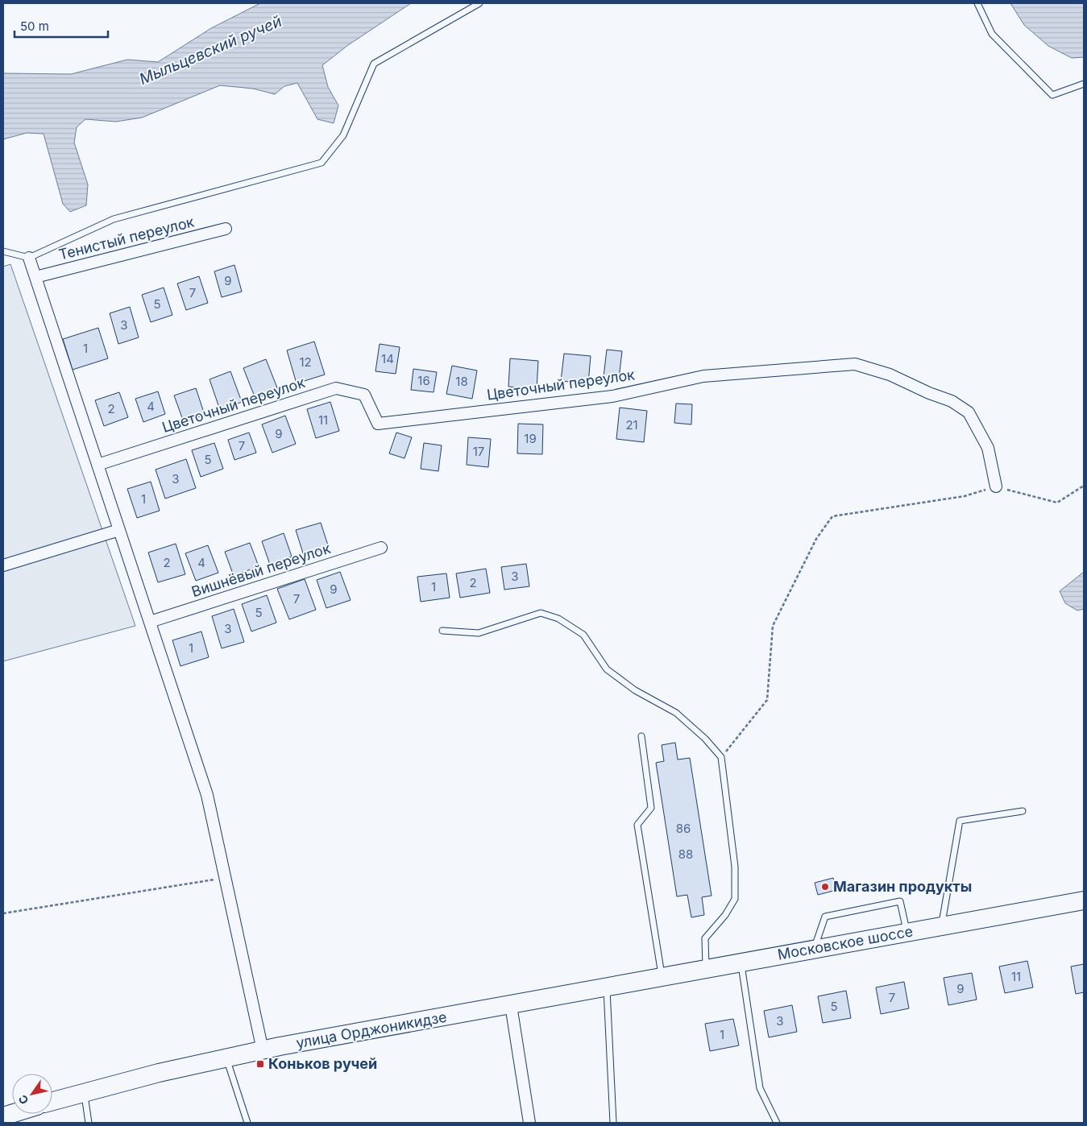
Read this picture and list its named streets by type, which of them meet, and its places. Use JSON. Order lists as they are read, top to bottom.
{
  "streets": {
    "main road": ["Московское шоссе", "улица Орджоникидзе"],
    "street": ["Тенистый переулок", "Цветочный переулок", "Вишнёвый переулок"]
  },
  "crossings": [
    ["Московское шоссе", "улица Орджоникидзе"]
  ],
  "water": ["Мыльцевский ручей"],
  "places": {
    "other": ["Магазин продукты"],
    "transit": ["Коньков ручей"]
  },
  "house_numbers": [
    "9",
    "7",
    "5",
    "3",
    "1",
    "14",
    "12",
    "16",
    "18",
    "4",
    "2",
    "11",
    "21",
    "9",
    "19",
    "7",
    "17",
    "5",
    "3",
    "1",
    "2",
    "4",
    "3",
    "2",
    "1",
    "9",
    "7",
    "5",
    "3",
    "1",
    "86",
    "88",
    "11",
    "9",
    "7",
    "5",
    "3",
    "1"
  ],
  "scale_bar": "50 m",
  "north": "bottom left"
}
